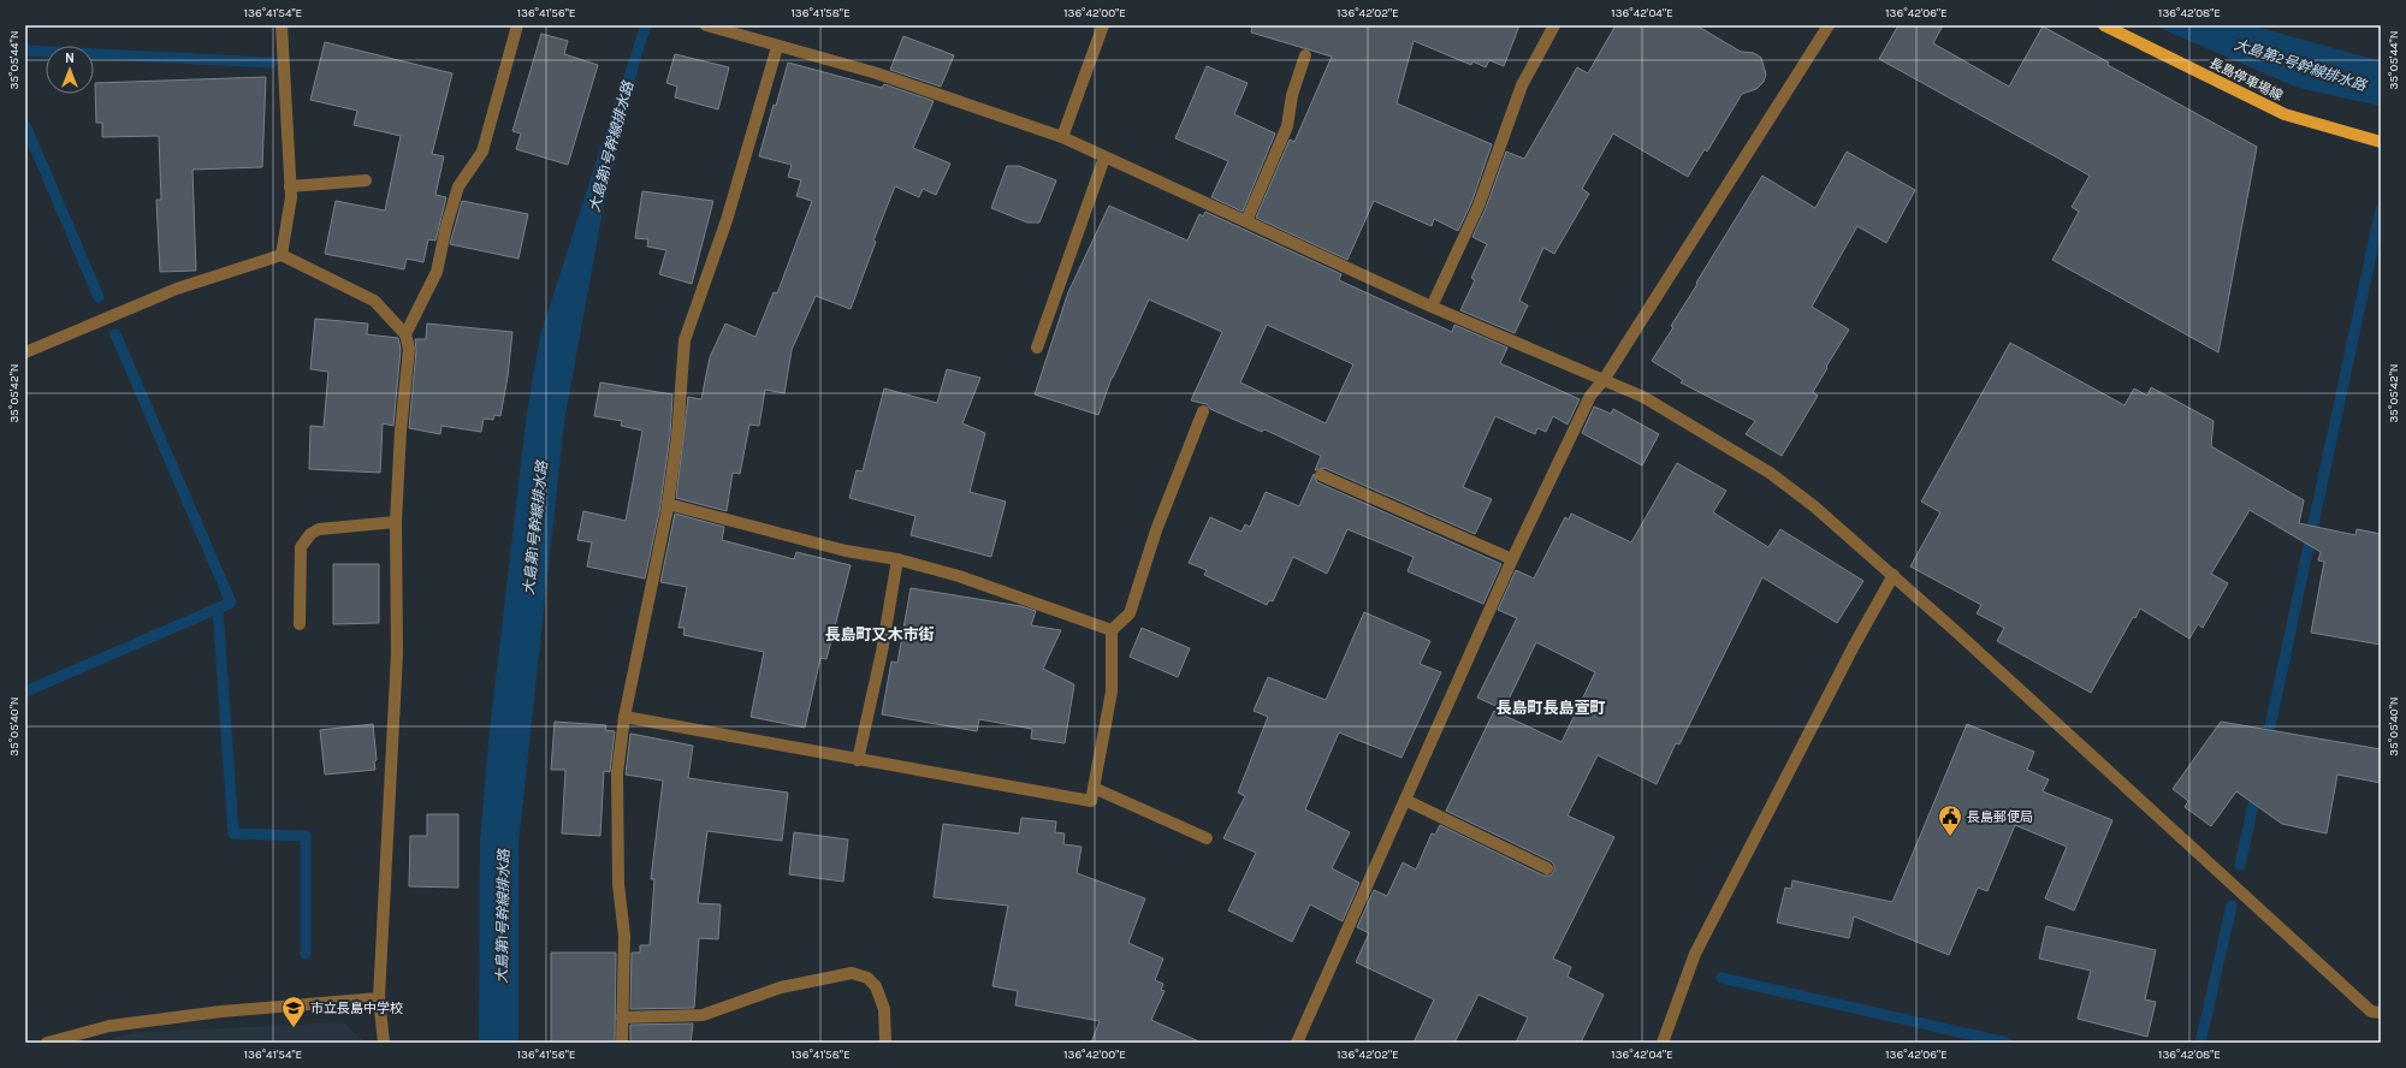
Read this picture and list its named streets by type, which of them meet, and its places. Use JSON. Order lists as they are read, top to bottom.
{
  "streets": {
    "main road": ["長島停車場線"]
  },
  "districts": ["長島町又木市街", "長島町長島萱町"],
  "water": ["大島第2号幹線排水路", "大島第1号幹線排水路"],
  "places": {
    "public building": ["長島郵便局"],
    "school or university": ["市立長島中学校"]
  },
  "north": "top",
  "coordinates": [
    "136°41'54\"E",
    "136°41'56\"E",
    "136°41'58\"E",
    "136°42'00\"E",
    "136°42'02\"E",
    "136°42'04\"E",
    "136°42'06\"E",
    "136°42'08\"E",
    "35°05'44\"N",
    "35°05'42\"N",
    "35°05'40\"N"
  ]
}
